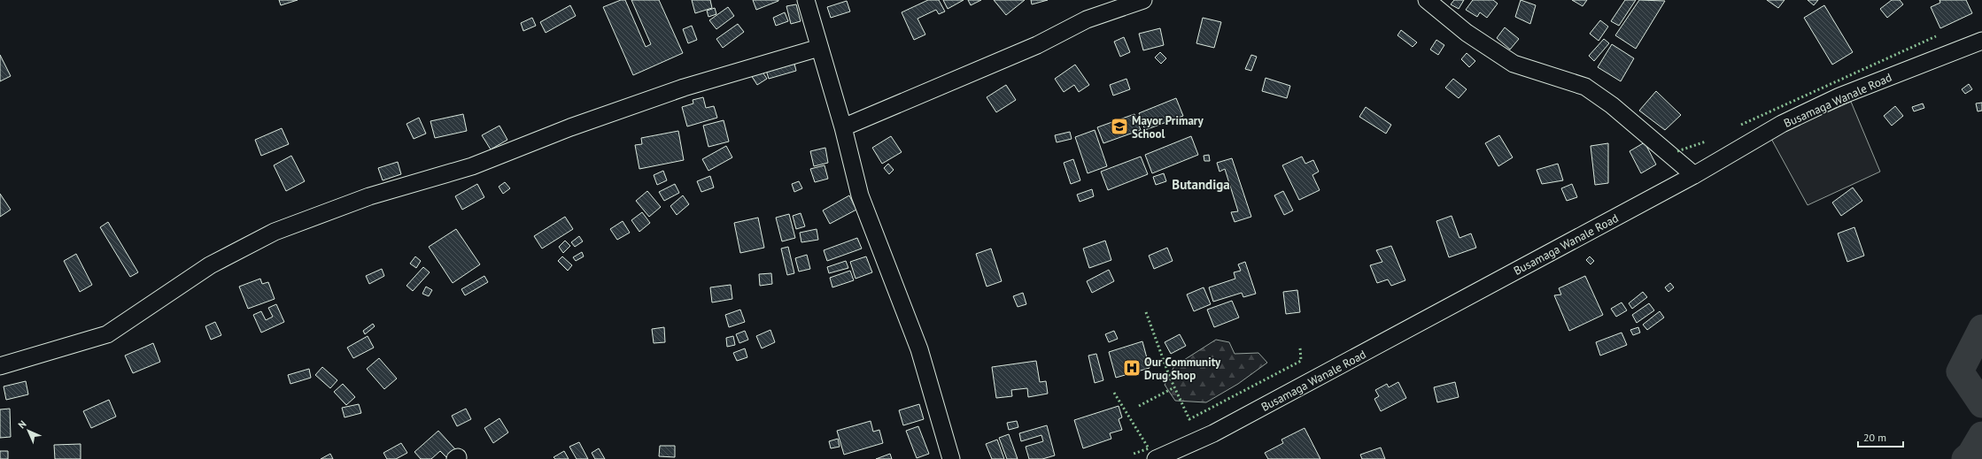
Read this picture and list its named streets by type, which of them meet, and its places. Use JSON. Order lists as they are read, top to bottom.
{
  "streets": {
    "street": ["Busamaga Wanale Road"]
  },
  "districts": ["Butandiga"],
  "places": {
    "school or university": ["Mayor Primary School"],
    "hospital": ["Our Community Drug Shop"]
  },
  "scale_bar": "20 m",
  "north": "top left"
}
